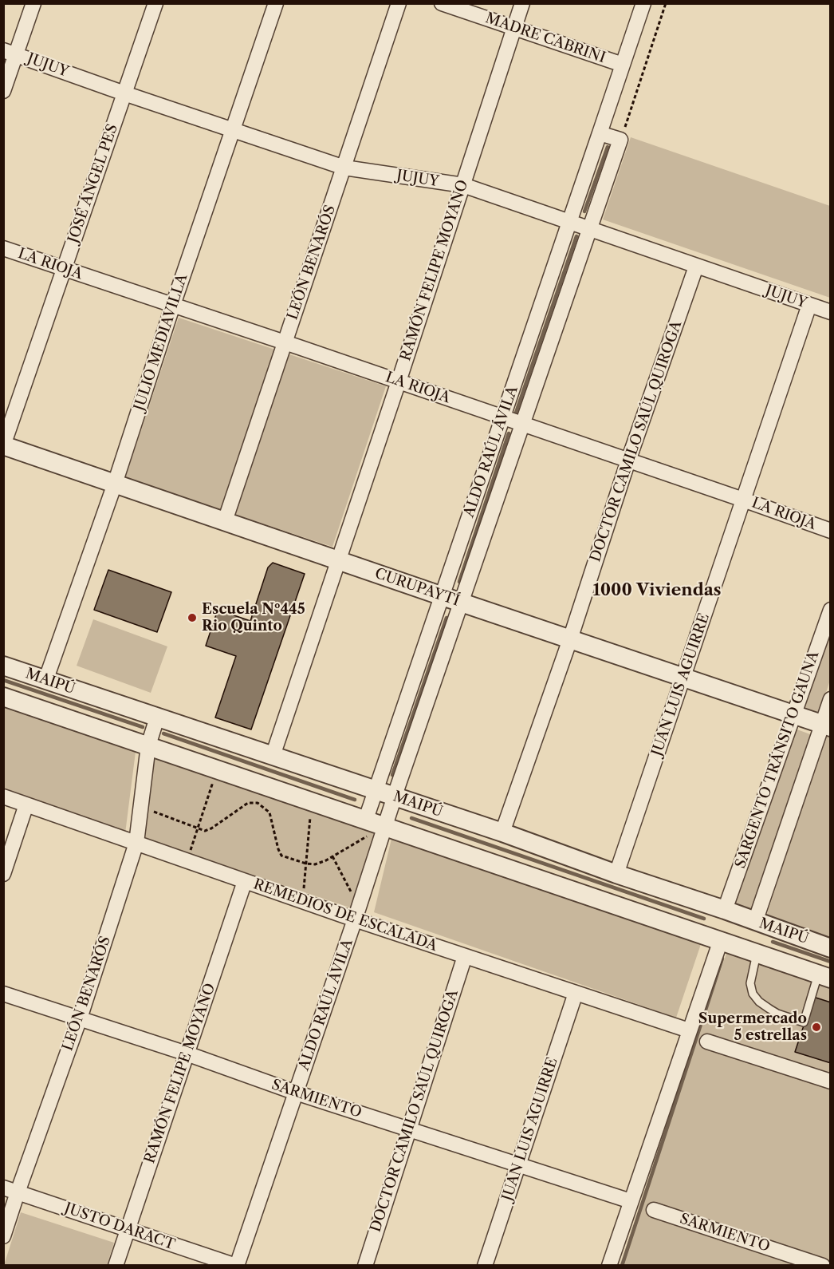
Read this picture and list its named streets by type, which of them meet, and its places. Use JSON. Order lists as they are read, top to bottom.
{
  "streets": {
    "street": [
      "MADRE CABRINI",
      "JUJUY",
      "JOSÉ ÁNGEL PES",
      "LEÓN BENARÓS",
      "LA RIOJA",
      "RAMÓN FELIPE MOYANO",
      "JULIO MEDIAVILLA",
      "DOCTOR CAMILO SAÚL QUIROGA",
      "ALDO RAÚL ÁVILA",
      "CURUPAYTÍ",
      "MAIPÚ",
      "JUAN LUIS AGUIRRE",
      "SARGENTO TRÁNSITO GAUNA",
      "REMEDIOS DE ESCALADA",
      "SARMIENTO",
      "JUSTO DARACT"
    ]
  },
  "crossings": [
    ["MADRE CABRINI", "RAMÓN FELIPE MOYANO"],
    ["MADRE CABRINI", "ALDO RAÚL ÁVILA"],
    ["JUJUY", "JOSÉ ÁNGEL PES"],
    ["JUJUY", "LEÓN BENARÓS"],
    ["JUJUY", "RAMÓN FELIPE MOYANO"],
    ["JUJUY", "JULIO MEDIAVILLA"],
    ["JUJUY", "DOCTOR CAMILO SAÚL QUIROGA"],
    ["JUJUY", "ALDO RAÚL ÁVILA"],
    ["JUJUY", "JUAN LUIS AGUIRRE"],
    ["JOSÉ ÁNGEL PES", "LA RIOJA"],
    ["JOSÉ ÁNGEL PES", "CURUPAYTÍ"],
    ["LEÓN BENARÓS", "LA RIOJA"],
    ["LEÓN BENARÓS", "CURUPAYTÍ"],
    ["LEÓN BENARÓS", "MAIPÚ"],
    ["LEÓN BENARÓS", "REMEDIOS DE ESCALADA"],
    ["LEÓN BENARÓS", "SARMIENTO"],
    ["LEÓN BENARÓS", "JUSTO DARACT"],
    ["LA RIOJA", "RAMÓN FELIPE MOYANO"],
    ["LA RIOJA", "JULIO MEDIAVILLA"],
    ["LA RIOJA", "DOCTOR CAMILO SAÚL QUIROGA"],
    ["LA RIOJA", "ALDO RAÚL ÁVILA"],
    ["LA RIOJA", "JUAN LUIS AGUIRRE"],
    ["RAMÓN FELIPE MOYANO", "CURUPAYTÍ"],
    ["RAMÓN FELIPE MOYANO", "MAIPÚ"],
    ["RAMÓN FELIPE MOYANO", "REMEDIOS DE ESCALADA"],
    ["RAMÓN FELIPE MOYANO", "SARMIENTO"],
    ["RAMÓN FELIPE MOYANO", "JUSTO DARACT"],
    ["JULIO MEDIAVILLA", "CURUPAYTÍ"],
    ["JULIO MEDIAVILLA", "MAIPÚ"],
    ["DOCTOR CAMILO SAÚL QUIROGA", "CURUPAYTÍ"],
    ["DOCTOR CAMILO SAÚL QUIROGA", "MAIPÚ"],
    ["DOCTOR CAMILO SAÚL QUIROGA", "REMEDIOS DE ESCALADA"],
    ["DOCTOR CAMILO SAÚL QUIROGA", "SARMIENTO"],
    ["ALDO RAÚL ÁVILA", "CURUPAYTÍ"],
    ["ALDO RAÚL ÁVILA", "MAIPÚ"],
    ["ALDO RAÚL ÁVILA", "REMEDIOS DE ESCALADA"],
    ["ALDO RAÚL ÁVILA", "SARMIENTO"],
    ["ALDO RAÚL ÁVILA", "JUSTO DARACT"],
    ["CURUPAYTÍ", "JUAN LUIS AGUIRRE"],
    ["CURUPAYTÍ", "SARGENTO TRÁNSITO GAUNA"],
    ["MAIPÚ", "JUAN LUIS AGUIRRE"],
    ["MAIPÚ", "SARGENTO TRÁNSITO GAUNA"],
    ["JUAN LUIS AGUIRRE", "REMEDIOS DE ESCALADA"],
    ["JUAN LUIS AGUIRRE", "SARMIENTO"]
  ],
  "districts": ["1000 Viviendas"],
  "places": ["Escuela Nº445 Rio Quinto", "Supermercado 5 estrellas"]
}
